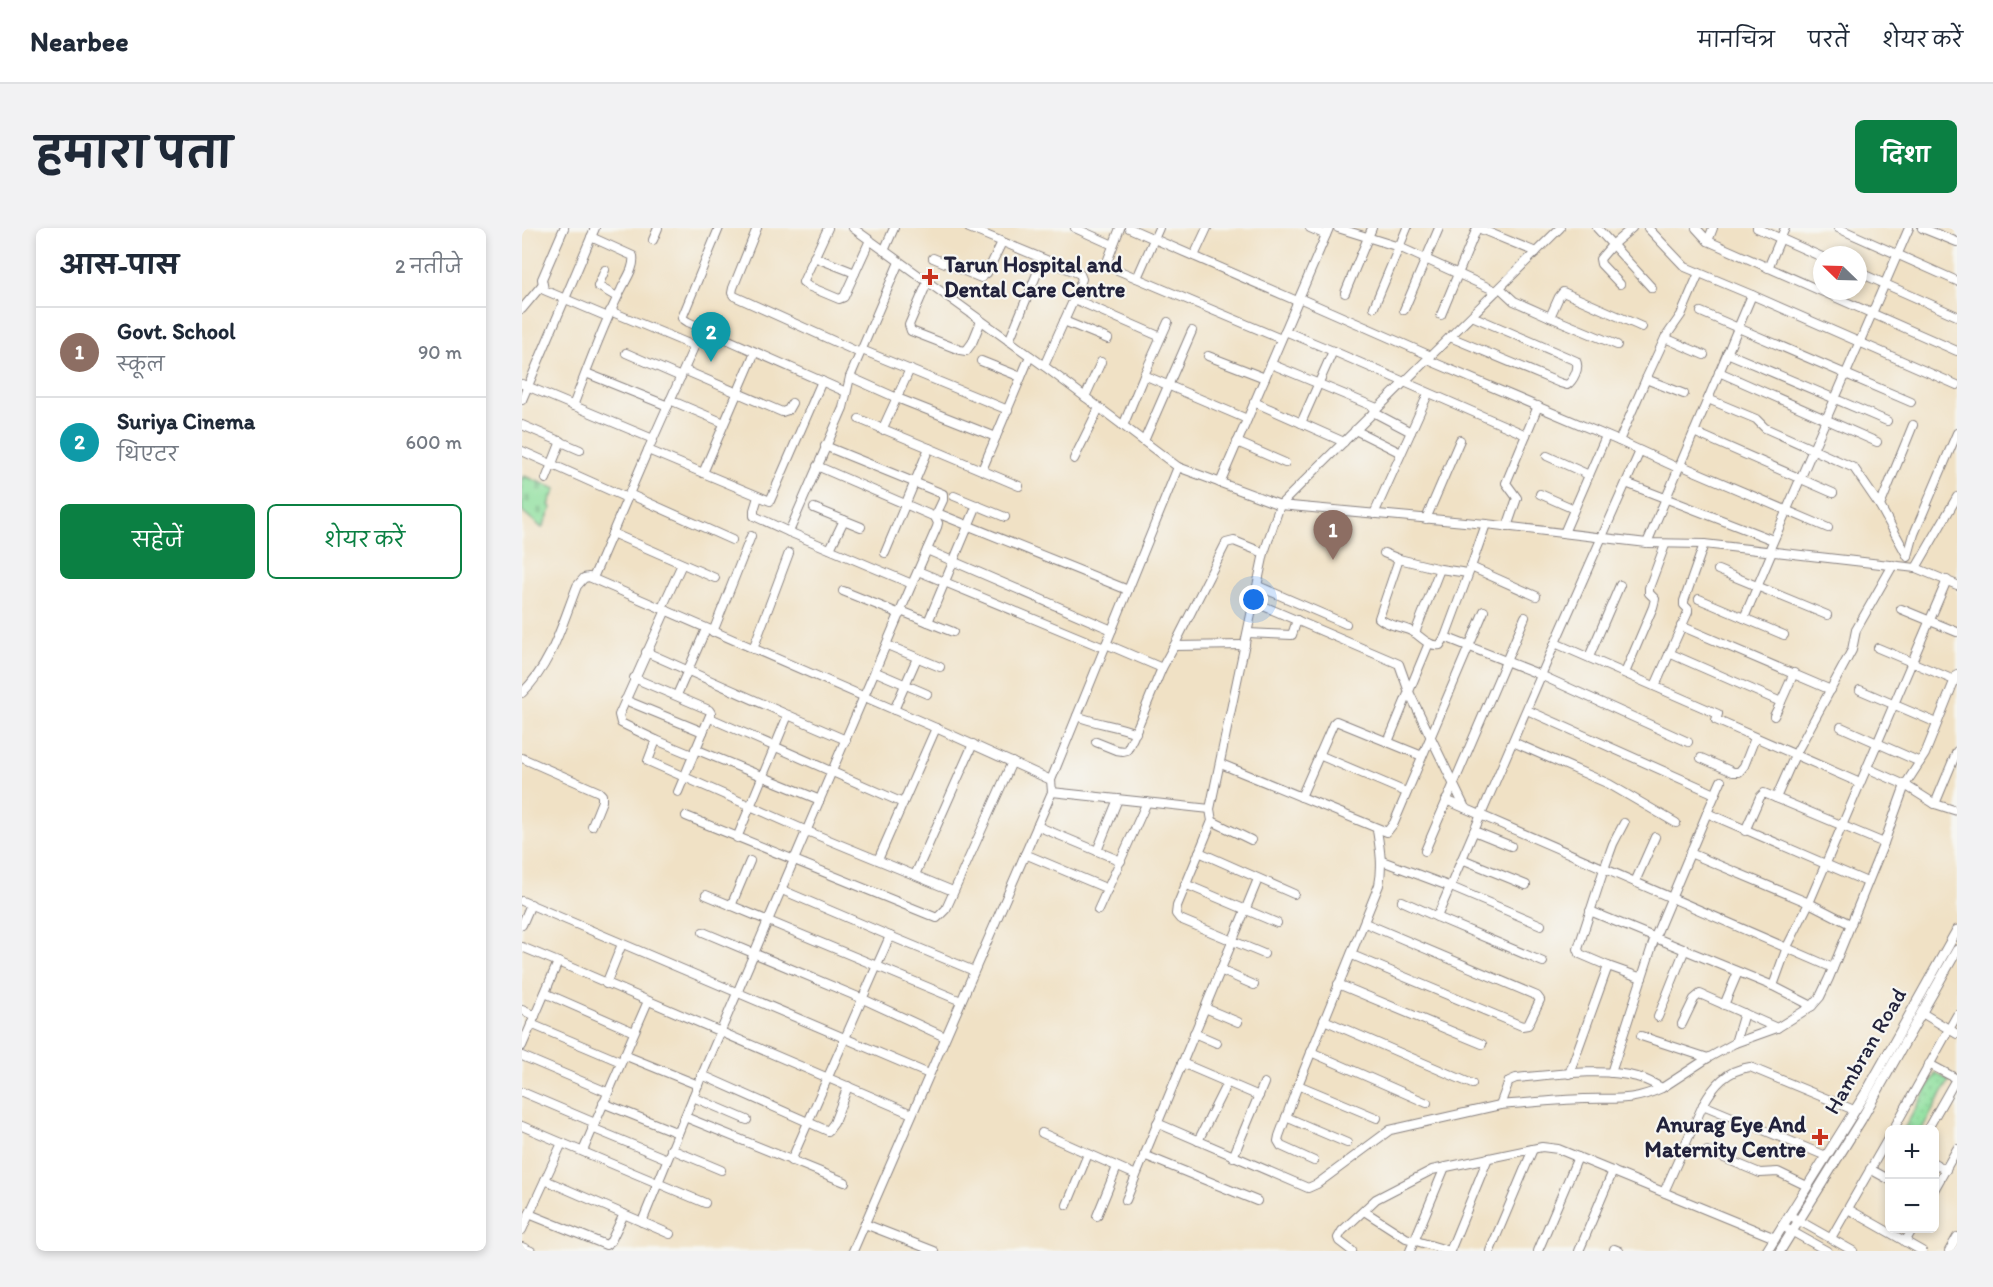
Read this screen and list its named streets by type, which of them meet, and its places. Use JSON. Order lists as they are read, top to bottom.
{
  "streets": {
    "main road": ["Hambran Road"]
  },
  "places": {
    "health": ["Tarun Hospital and Dental Care Centre", "Anurag Eye And Maternity Centre"]
  },
  "north": "top left",
  "page": {
    "header": "Nearbee",
    "nav": ["मानचित्र", "परतें", "शेयर करें"],
    "title": "हमारा पता",
    "buttons": [
      "दिशा",
      ["सहेजें", "शेयर करें"]
    ],
    "heading": ["आस-पास", "2 नतीजे"],
    "list": [
      {
        "mark": "1",
        "name": "Govt. School",
        "note": "स्कूल",
        "value": "90 m"
      },
      {
        "mark": "2",
        "name": "Suriya Cinema",
        "note": "थिएटर",
        "value": "600 m"
      }
    ],
    "pins": ["2", "1"],
    "map_buttons": ["+", "−"]
  }
}
